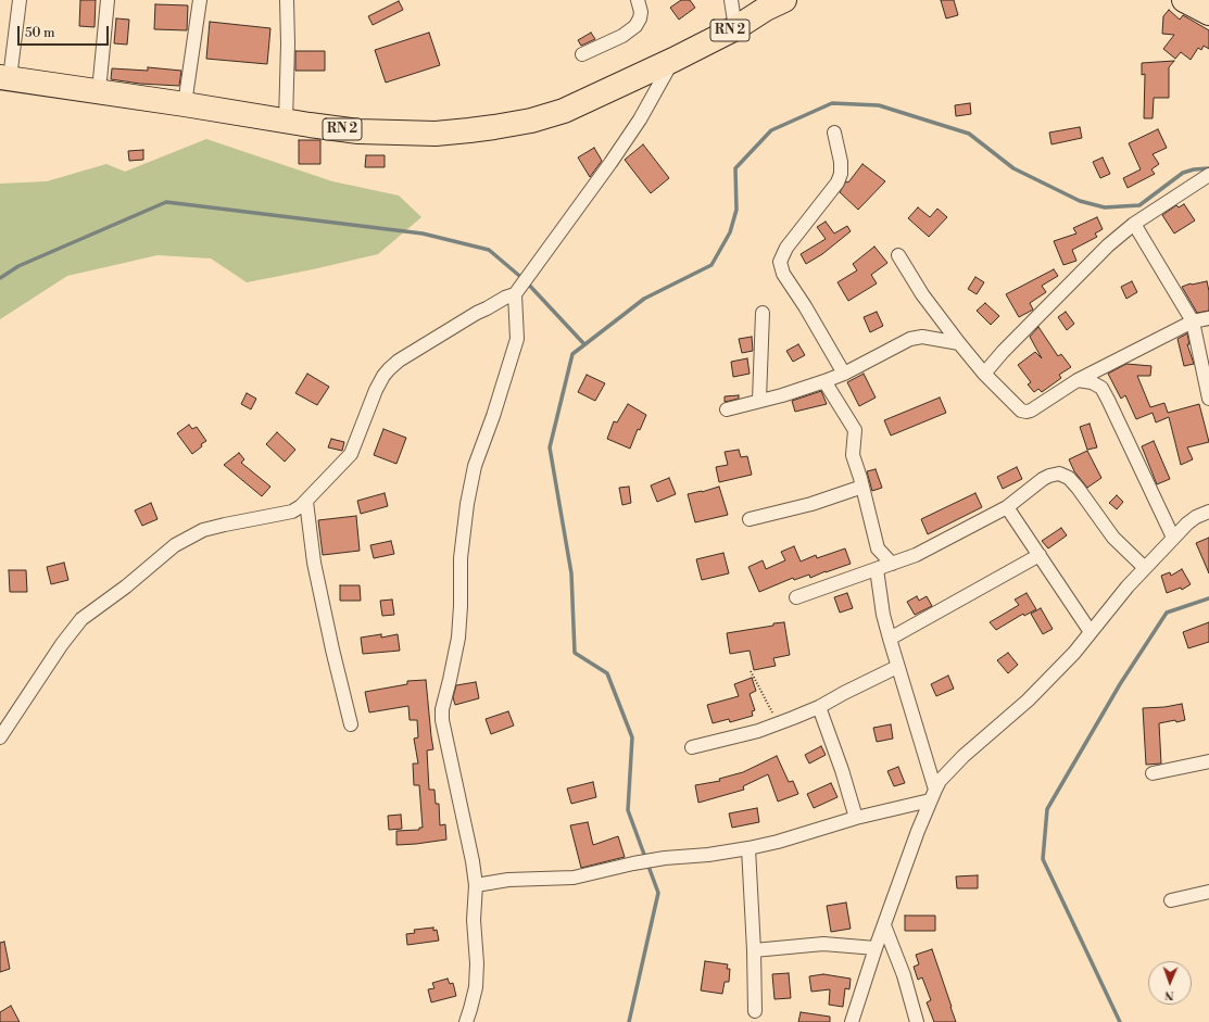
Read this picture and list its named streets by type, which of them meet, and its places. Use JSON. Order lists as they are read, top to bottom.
{
  "streets": {
    "highway": ["RN 2"]
  },
  "scale_bar": "50 m",
  "north": "bottom"
}
